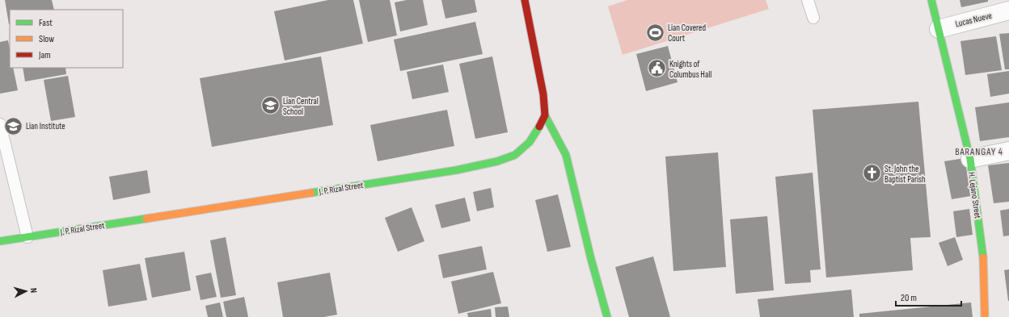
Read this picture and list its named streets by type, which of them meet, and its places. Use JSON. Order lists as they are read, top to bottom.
{
  "streets": {
    "main road": ["J. P. Rizal Street", "H. Lejano Street"],
    "street": ["Lucas Nueve"]
  },
  "crossings": [
    ["Lucas Nueve", "H. Lejano Street"]
  ],
  "districts": ["BARANGAY 4"],
  "places": {
    "sports": ["Lian Covered Court"],
    "public building": ["Knights of Columbus Hall"],
    "school or university": ["Lian Central School", "Lian Institute"],
    "church": ["St. John the Baptist Parish"]
  },
  "legend": ["Fast", "Slow", "Jam"],
  "scale_bar": "20 m",
  "north": "right"
}
